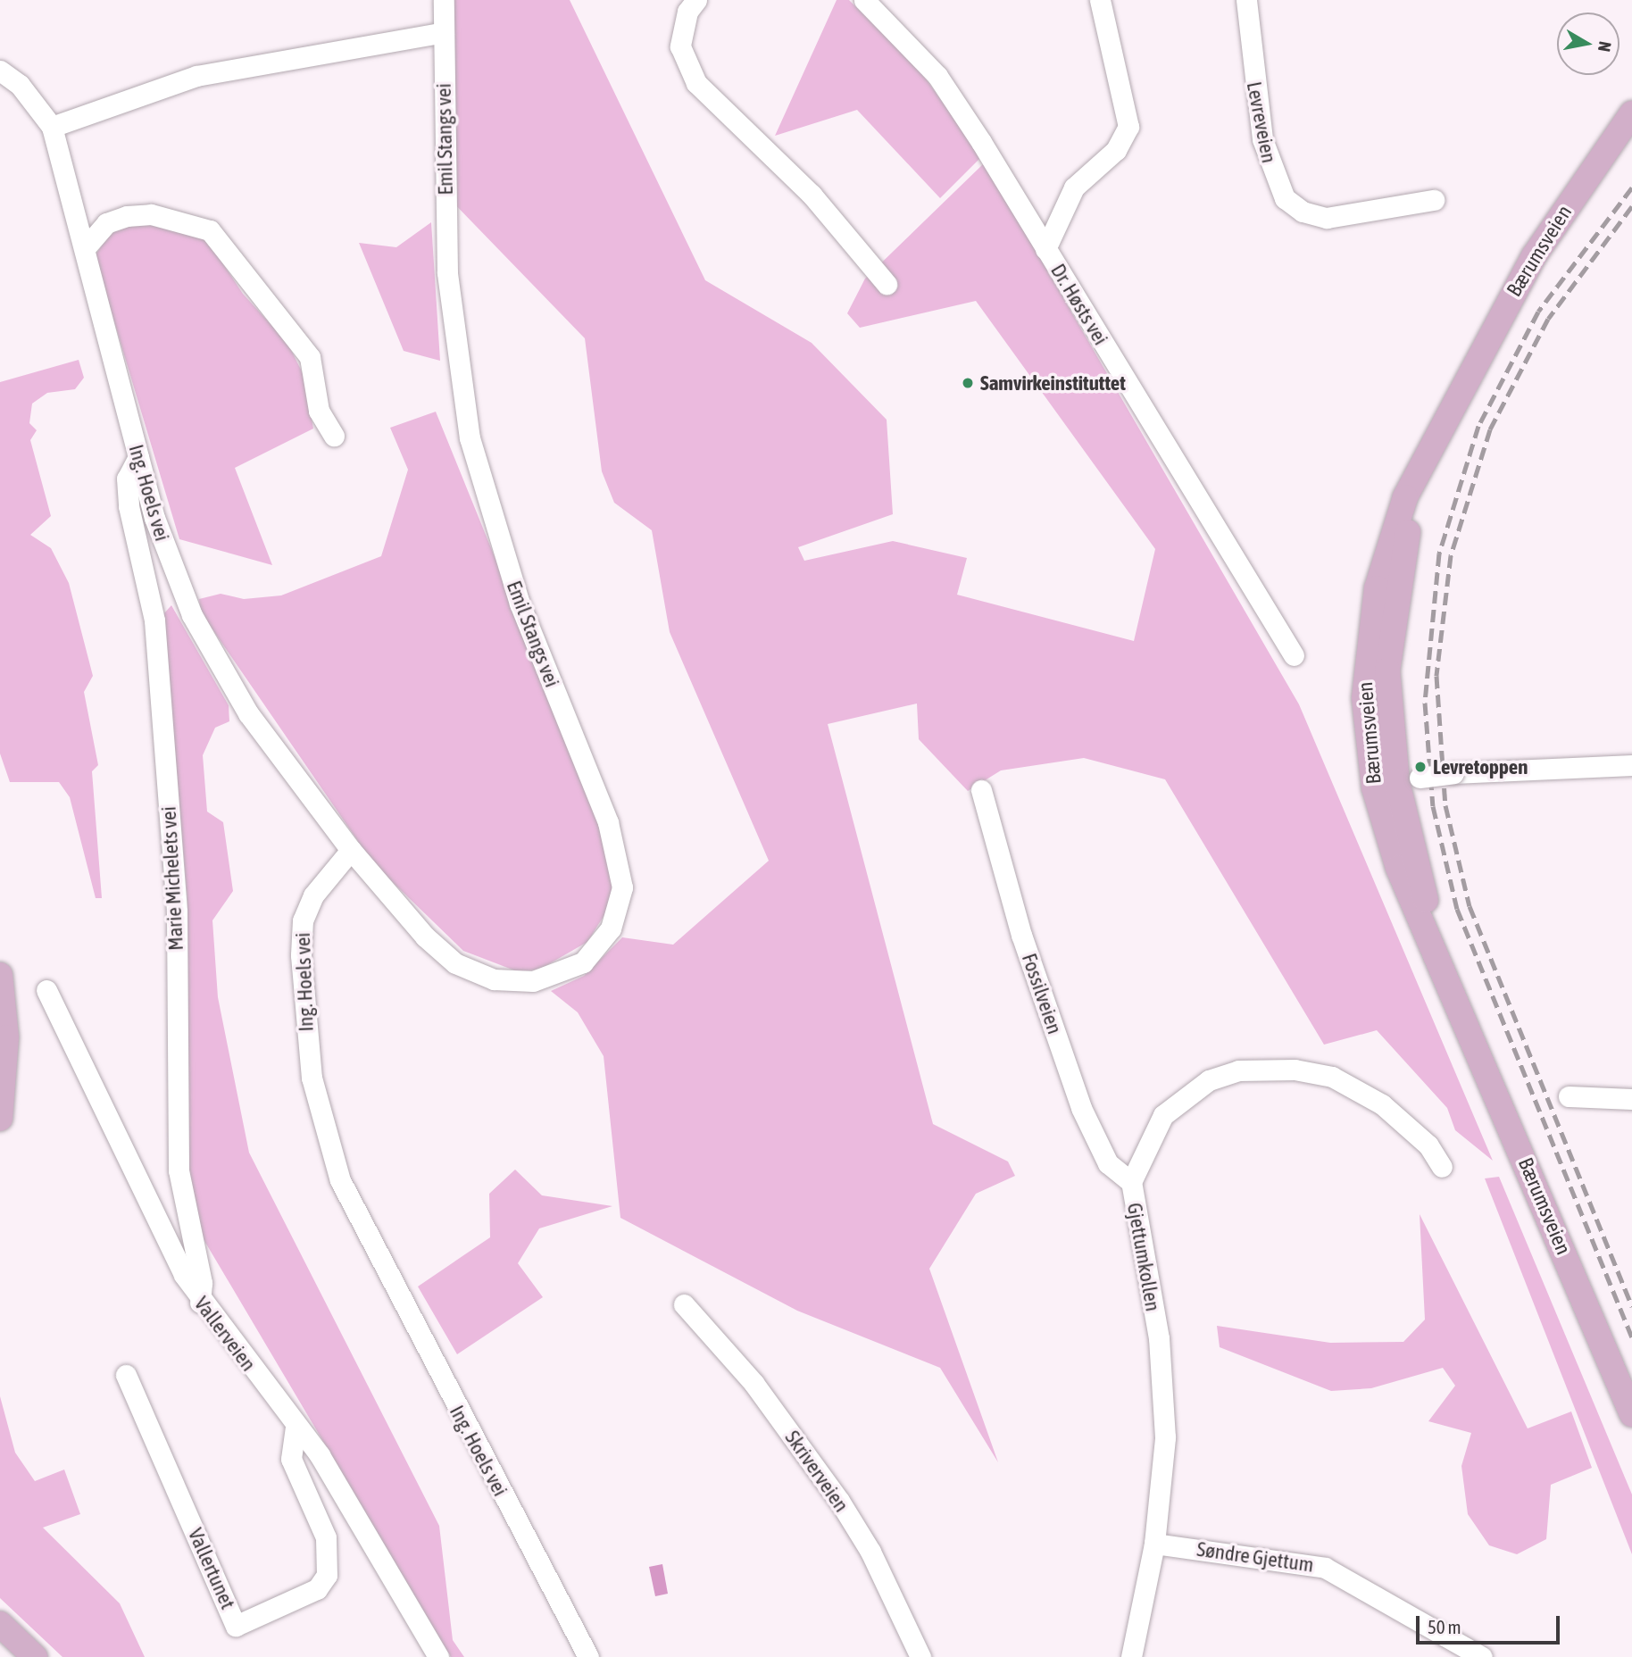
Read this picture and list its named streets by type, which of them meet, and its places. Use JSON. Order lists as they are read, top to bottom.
{
  "streets": {
    "main road": ["Bærumsveien"],
    "street": [
      "Levreveien",
      "Emil Stangs vei",
      "Dr. Høsts vei",
      "Ing. Hoels vei",
      "Marie Michelets vei",
      "Fossilveien",
      "Gjettumkollen",
      "Vallerveien",
      "Skriverveien",
      "Søndre Gjettum",
      "Vallertunet"
    ]
  },
  "crossings": [
    ["Emil Stangs vei", "Ing. Hoels vei"],
    ["Ing. Hoels vei", "Marie Michelets vei"],
    ["Marie Michelets vei", "Vallerveien"],
    ["Fossilveien", "Gjettumkollen"],
    ["Gjettumkollen", "Søndre Gjettum"],
    ["Vallerveien", "Vallertunet"]
  ],
  "places": ["Samvirkeinstituttet", "Levretoppen"],
  "scale_bar": "50 m",
  "north": "right"
}
